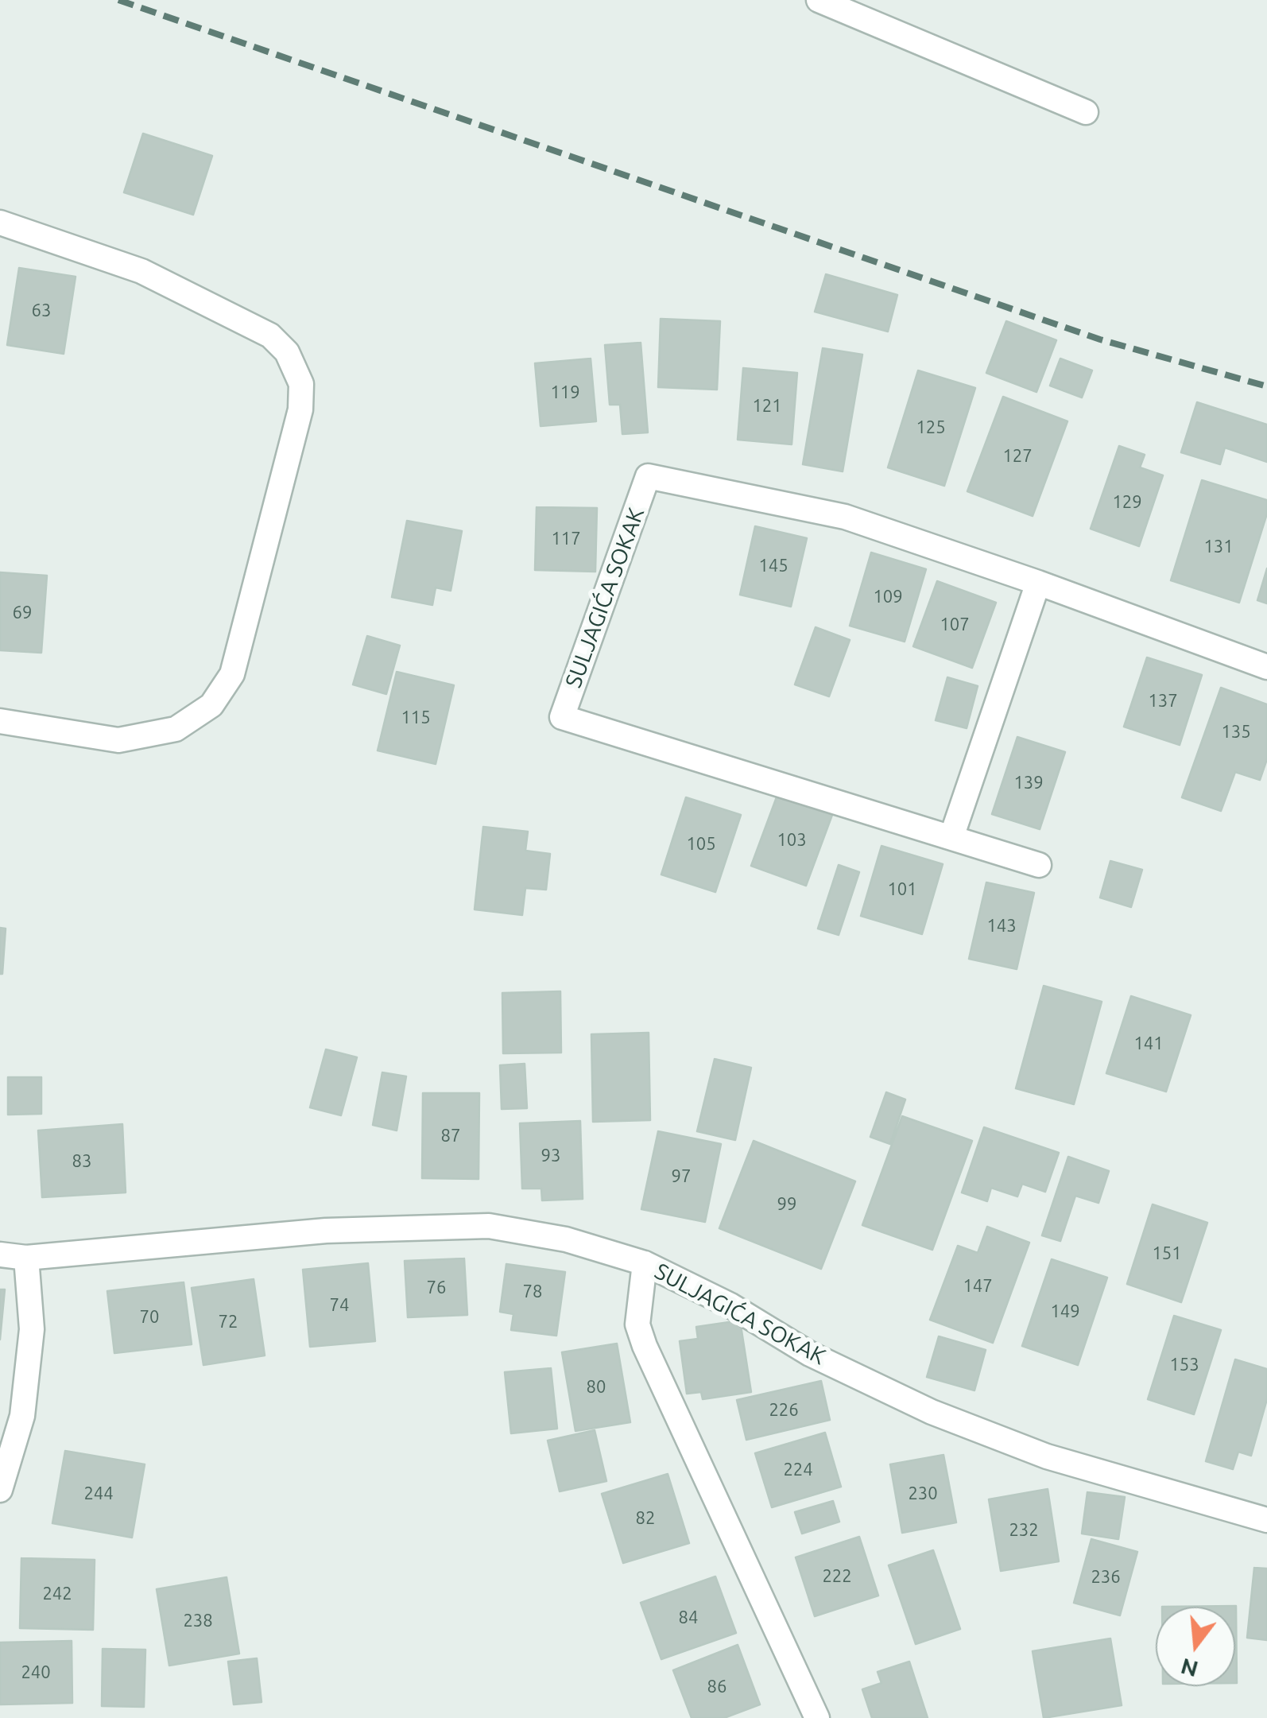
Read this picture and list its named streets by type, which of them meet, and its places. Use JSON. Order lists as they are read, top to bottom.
{
  "streets": {
    "street": ["SULJAGIĆA SOKAK"]
  },
  "house_numbers": [
    "63",
    "119",
    "121",
    "125",
    "127",
    "129",
    "117",
    "131",
    "145",
    "109",
    "69",
    "107",
    "137",
    "115",
    "135",
    "139",
    "103",
    "105",
    "101",
    "143",
    "141",
    "87",
    "93",
    "83",
    "97",
    "99",
    "151",
    "147",
    "76",
    "78",
    "74",
    "149",
    "70",
    "72",
    "153",
    "80",
    "226",
    "224",
    "244",
    "230",
    "82",
    "232",
    "222",
    "236",
    "242",
    "84",
    "238",
    "240",
    "86"
  ],
  "north": "bottom"
}
